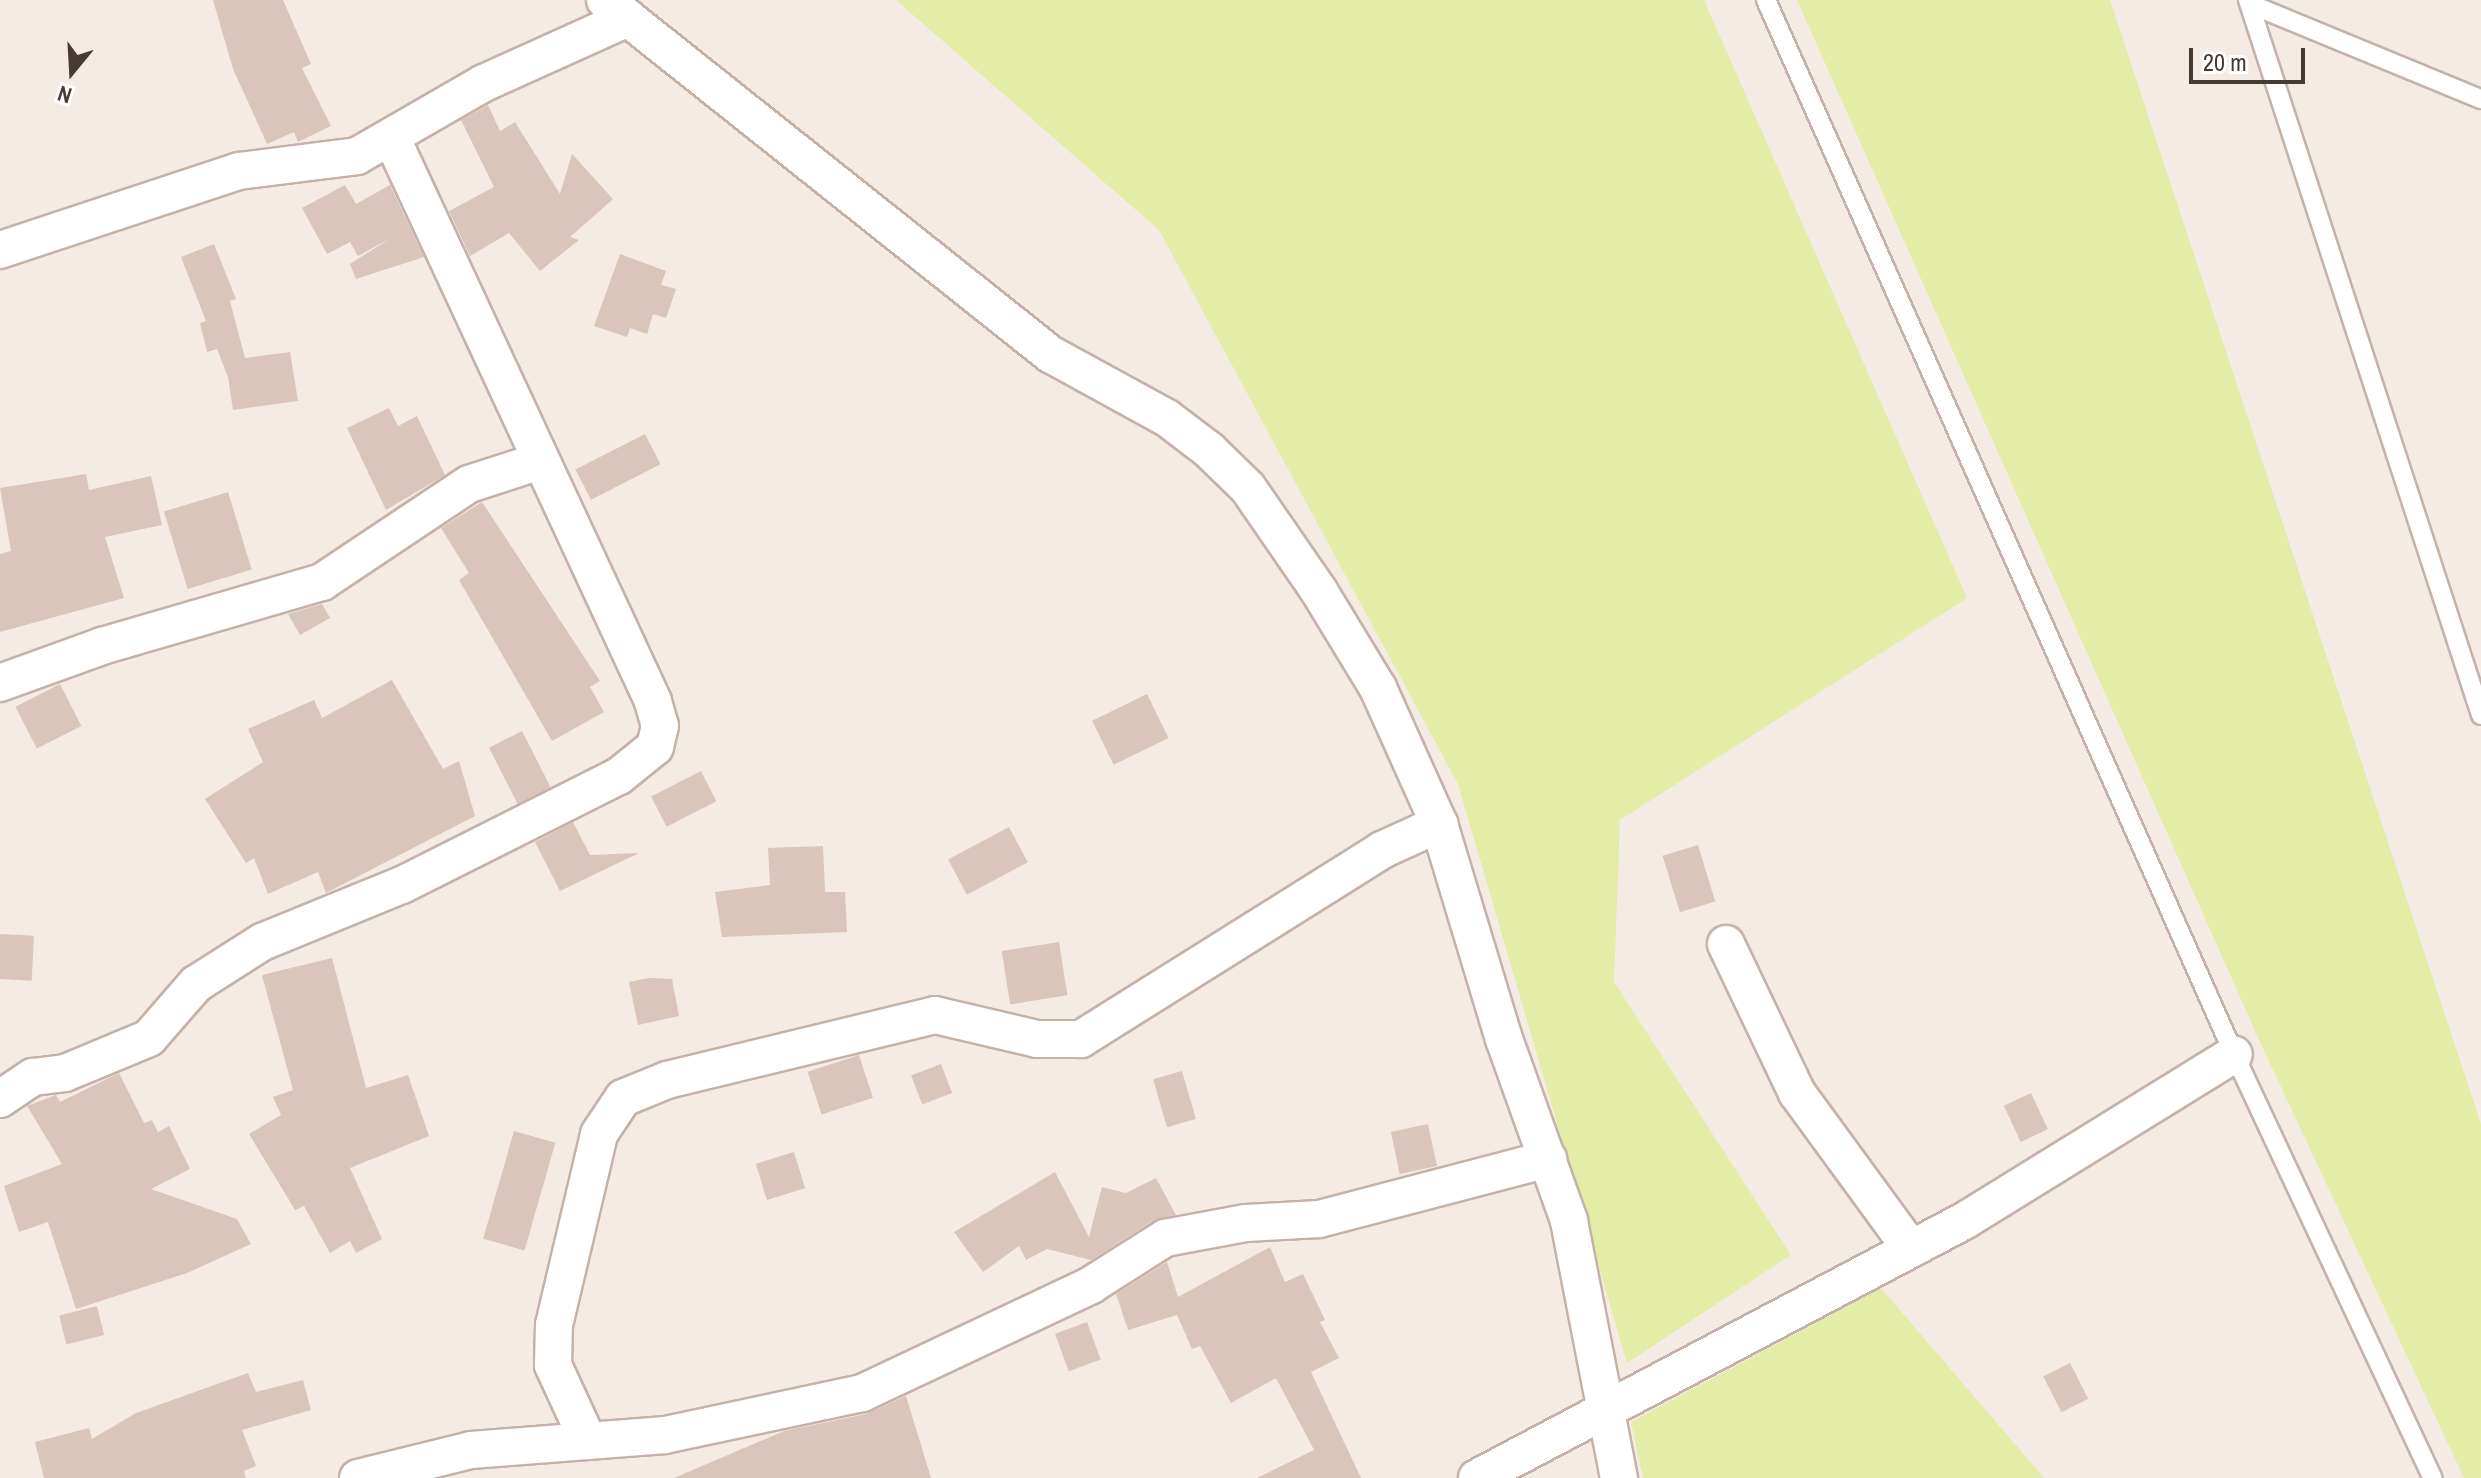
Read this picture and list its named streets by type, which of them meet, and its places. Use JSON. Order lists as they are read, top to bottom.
{
  "scale_bar": "20 m",
  "north": "bottom"
}
